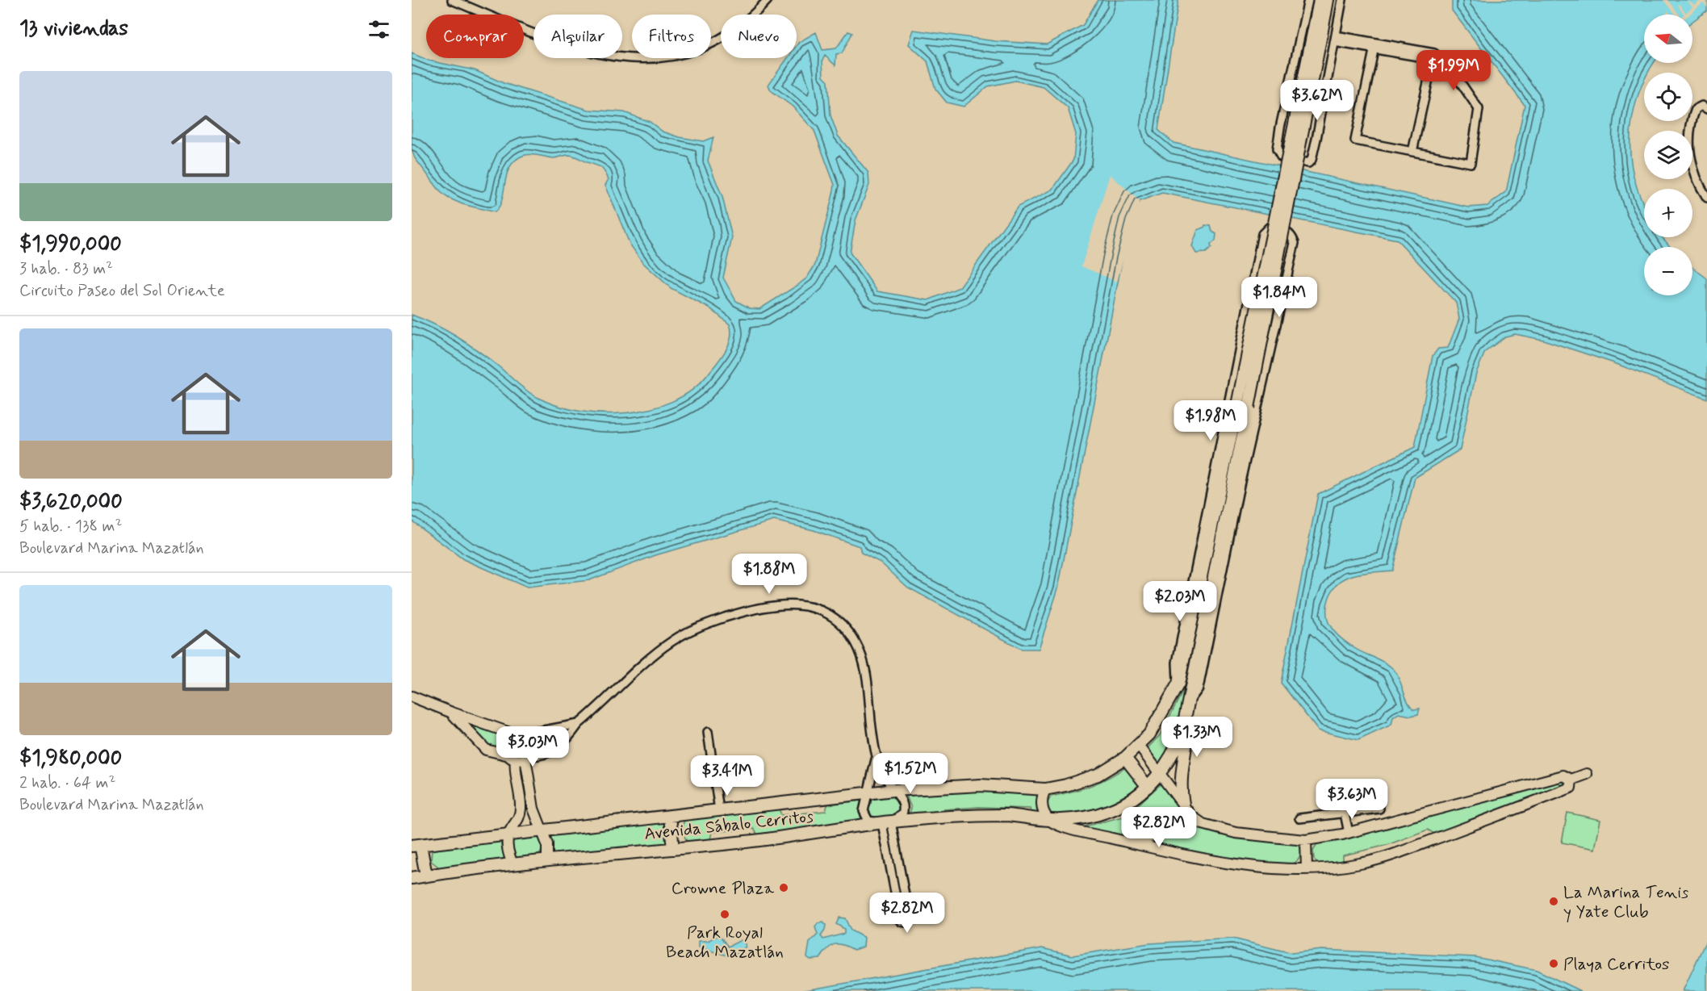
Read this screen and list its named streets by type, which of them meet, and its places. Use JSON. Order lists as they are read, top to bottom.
{
  "streets": {
    "main road": ["Avenida Sábalo Cerritos"]
  },
  "places": [
    "Crowne Plaza",
    "La Marina Tenis y Yate Club",
    "Park Royal Beach Mazatlán",
    "Playa Cerritos"
  ],
  "north": "left",
  "page": {
    "heading": "13 viviendas",
    "map_buttons": ["+", "−"],
    "chip": [
      "Comprar",
      "Alquilar",
      "Filtros",
      "Nuevo"
    ],
    "price": [
      "$1.99M",
      "$3.62M",
      "$1.84M",
      "$1.98M",
      "$1.88M",
      "$2.03M",
      "$1.33M",
      "$3.03M",
      "$1.52M",
      "$3.41M",
      "$3.63M",
      "$2.82M",
      "$2.82M"
    ],
    "list": [
      {
        "name": "$1,990,000",
        "note": "3 hab. · 83 m² · Circuito Paseo del Sol Oriente"
      },
      {
        "name": "$3,620,000",
        "note": "5 hab. · 138 m² · Boulevard Marina Mazatlán"
      },
      {
        "name": "$1,980,000",
        "note": "2 hab. · 64 m² · Boulevard Marina Mazatlán"
      }
    ]
  }
}
